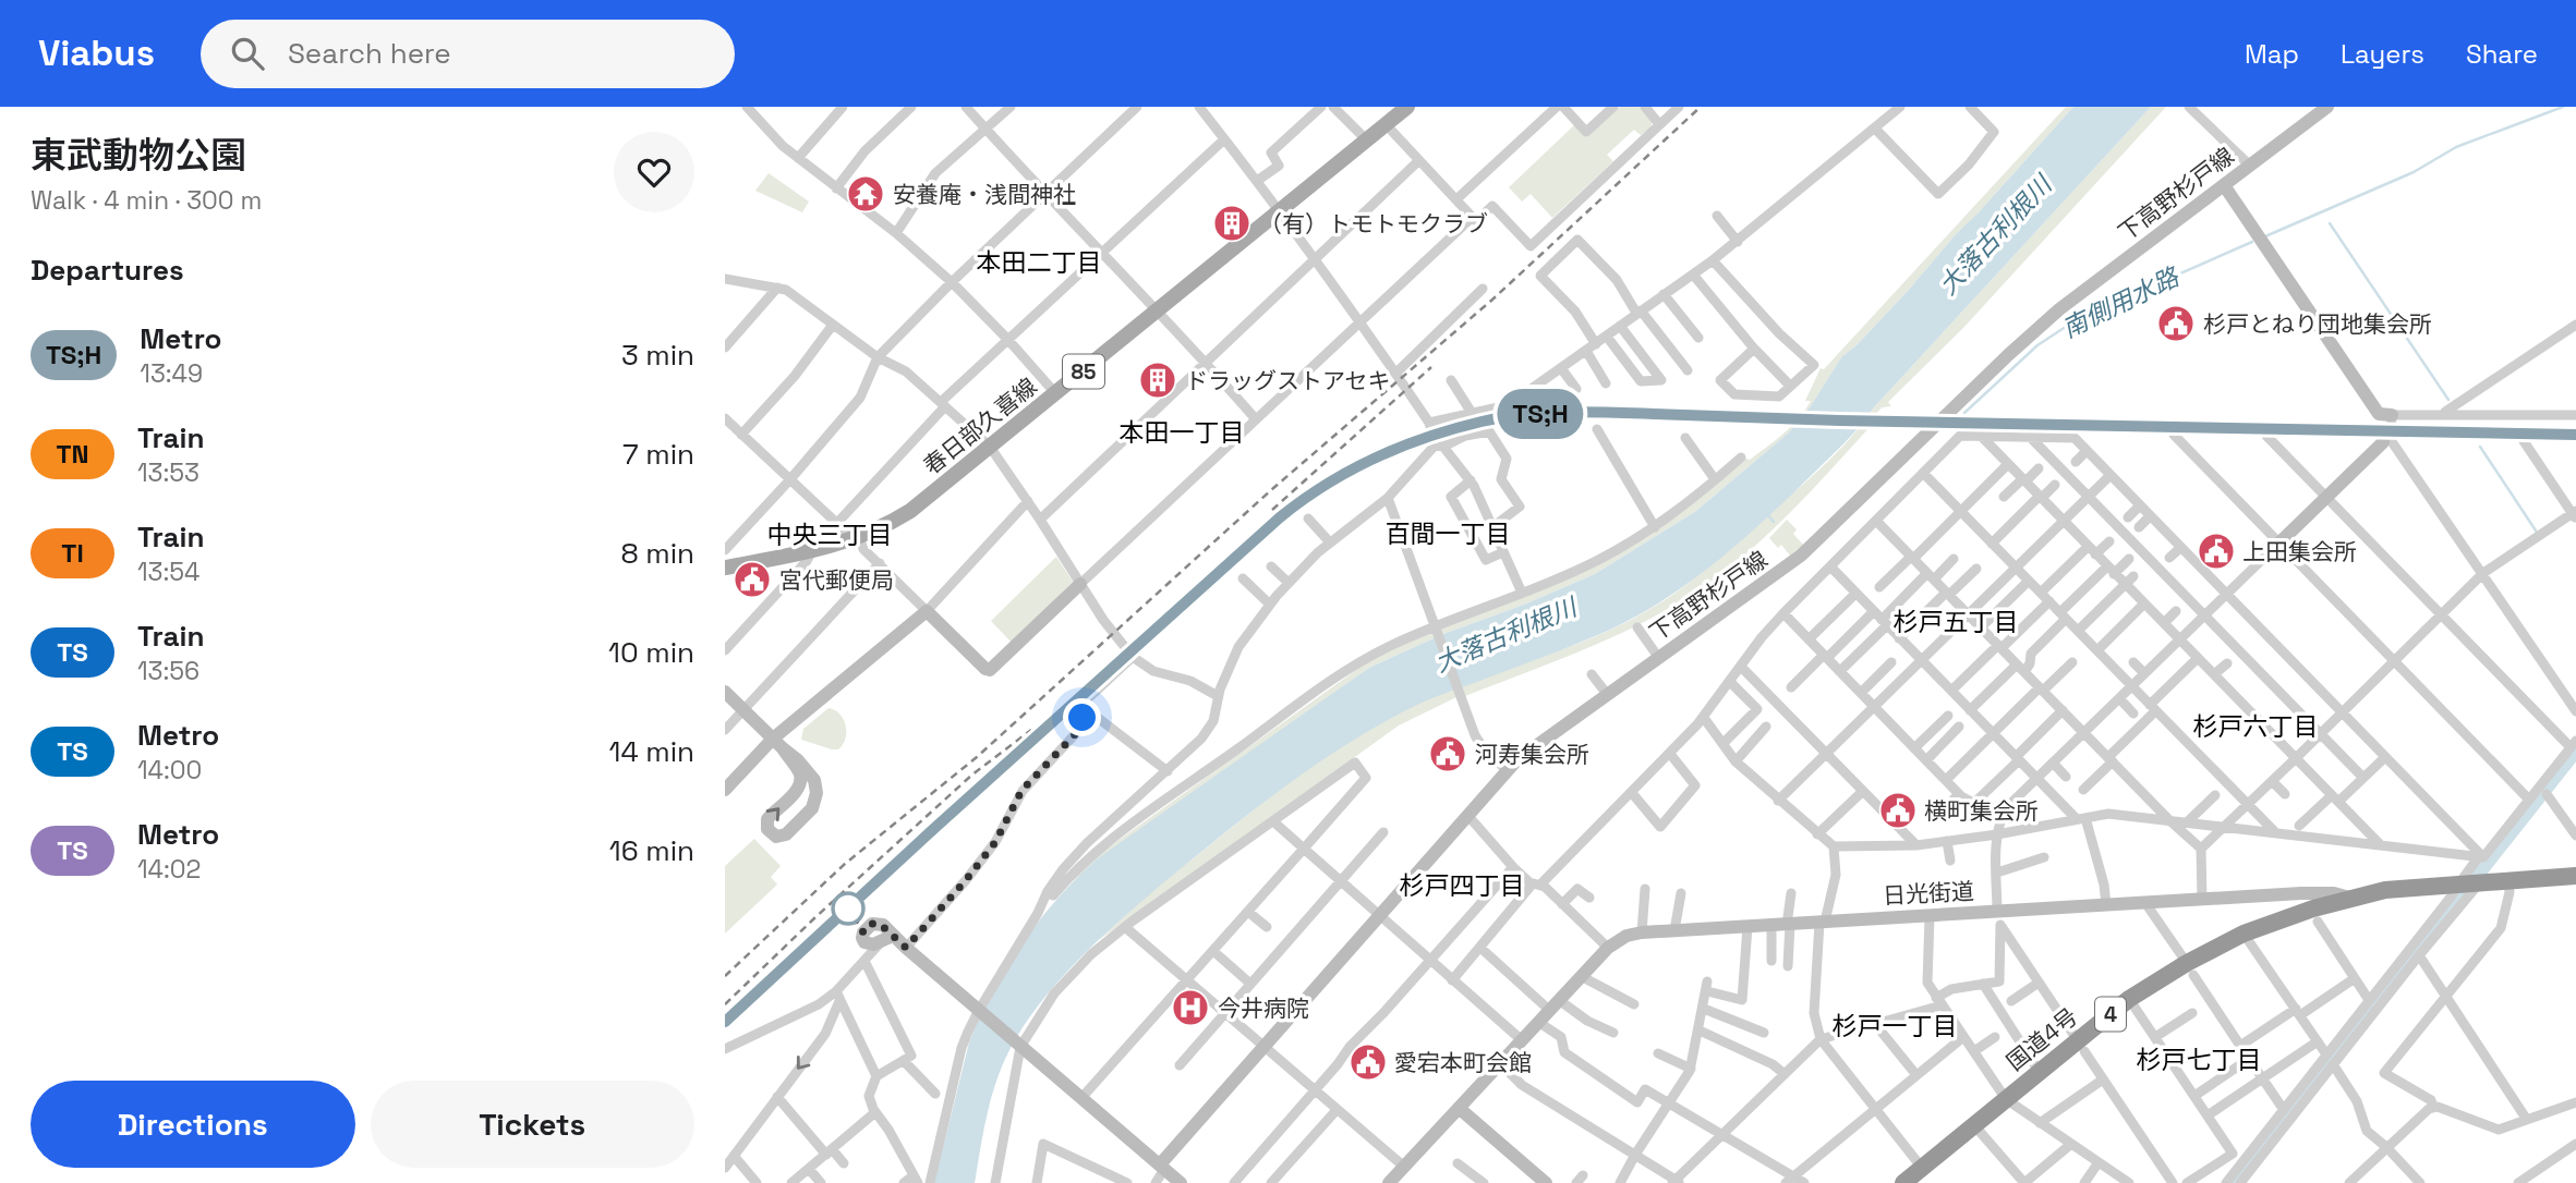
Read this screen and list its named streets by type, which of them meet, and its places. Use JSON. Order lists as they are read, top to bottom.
{
  "streets": {
    "highway": ["日光街道", "4", "国道4号"],
    "main road": ["85", "春日部久喜線"],
    "street": ["下高野杉戸線"]
  },
  "crossings": [
    ["日光街道", "国道4号"]
  ],
  "districts": [
    "本田二丁目",
    "本田一丁目",
    "百間一丁目",
    "中央三丁目",
    "杉戸五丁目",
    "杉戸六丁目",
    "杉戸四丁目",
    "杉戸一丁目",
    "杉戸七丁目"
  ],
  "water": ["大落古利根川", "南側用水路"],
  "places": {
    "temple": ["安養庵・浅間神社"],
    "building": ["（有）トモトモクラブ", "ドラッグストアセキ"],
    "public building": [
      "杉戸とねり団地集会所",
      "上田集会所",
      "宮代郵便局",
      "河寿集会所",
      "横町集会所",
      "愛宕本町会館"
    ],
    "hospital": ["今井病院"]
  },
  "lines": ["metro line TS;H"],
  "page": {
    "header": "Viabus",
    "search": "Search here",
    "nav": ["Map", "Layers", "Share"],
    "heading": [
      ["東武動物公園", "Walk · 4 min · 300 m"],
      "Departures"
    ],
    "on_map": "TS;H",
    "list": [
      {
        "mark": "TS;H",
        "name": "Metro",
        "note": "13:49",
        "value": "3 min"
      },
      {
        "mark": "TN",
        "name": "Train",
        "note": "13:53",
        "value": "7 min"
      },
      {
        "mark": "TI",
        "name": "Train",
        "note": "13:54",
        "value": "8 min"
      },
      {
        "mark": "TS",
        "name": "Train",
        "note": "13:56",
        "value": "10 min"
      },
      {
        "mark": "TS",
        "name": "Metro",
        "note": "14:00",
        "value": "14 min"
      },
      {
        "mark": "TS",
        "name": "Metro",
        "note": "14:02",
        "value": "16 min"
      }
    ],
    "buttons": ["Directions", "Tickets"]
  }
}
